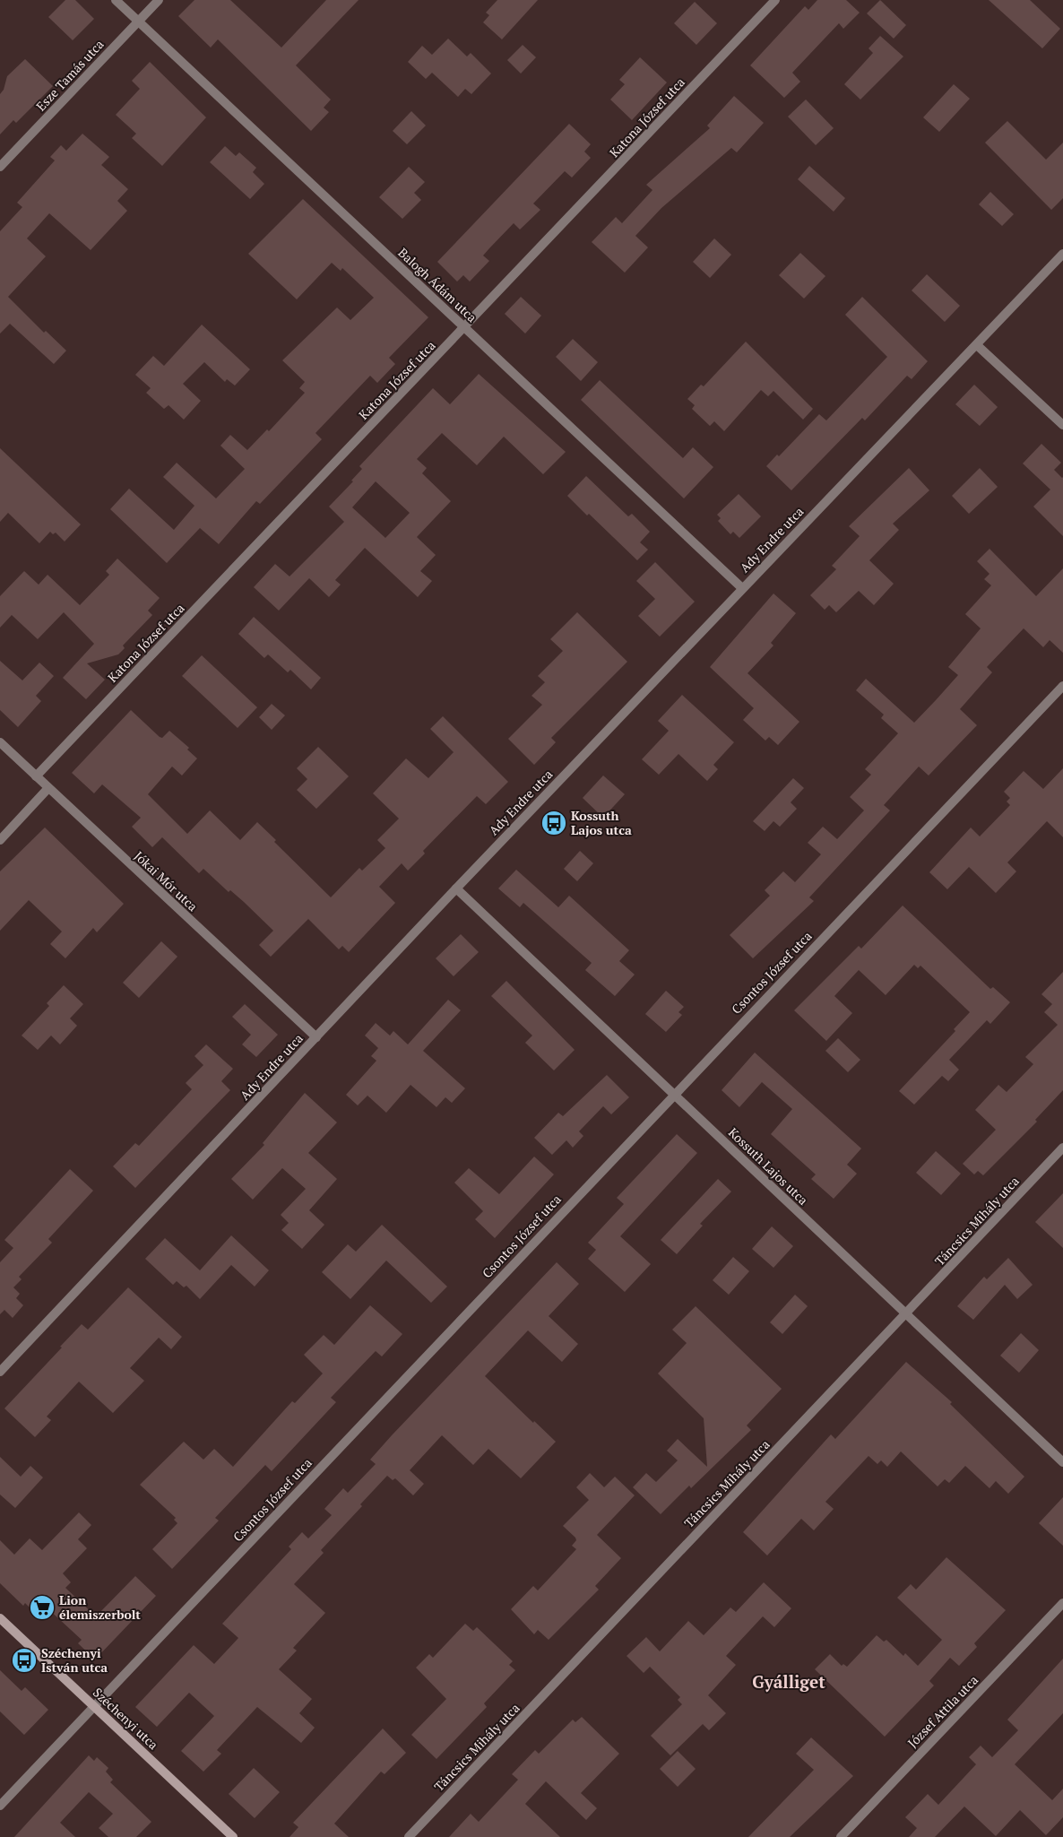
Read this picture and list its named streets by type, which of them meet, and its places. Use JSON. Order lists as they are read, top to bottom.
{
  "streets": {
    "street": [
      "Esze Tamás utca",
      "Katona József utca",
      "Balogh Ádám utca",
      "Ady Endre utca",
      "Jókai Mór utca",
      "Csontos József utca",
      "Kossuth Lajos utca",
      "Táncsics Mihály utca",
      "József Attila utca",
      "Széchenyi utca"
    ]
  },
  "crossings": [
    ["Esze Tamás utca", "Balogh Ádám utca"],
    ["Katona József utca", "Balogh Ádám utca"],
    ["Katona József utca", "Jókai Mór utca"],
    ["Balogh Ádám utca", "Ady Endre utca"],
    ["Ady Endre utca", "Jókai Mór utca"],
    ["Ady Endre utca", "Kossuth Lajos utca"],
    ["Csontos József utca", "Kossuth Lajos utca"],
    ["Csontos József utca", "Széchenyi utca"],
    ["Kossuth Lajos utca", "Táncsics Mihály utca"]
  ],
  "districts": ["Gyálliget"],
  "places": {
    "bus stop": ["Kossuth Lajos utca", "Széchenyi István utca"],
    "supermarket": ["Lion élemiszerbolt"]
  }
}
